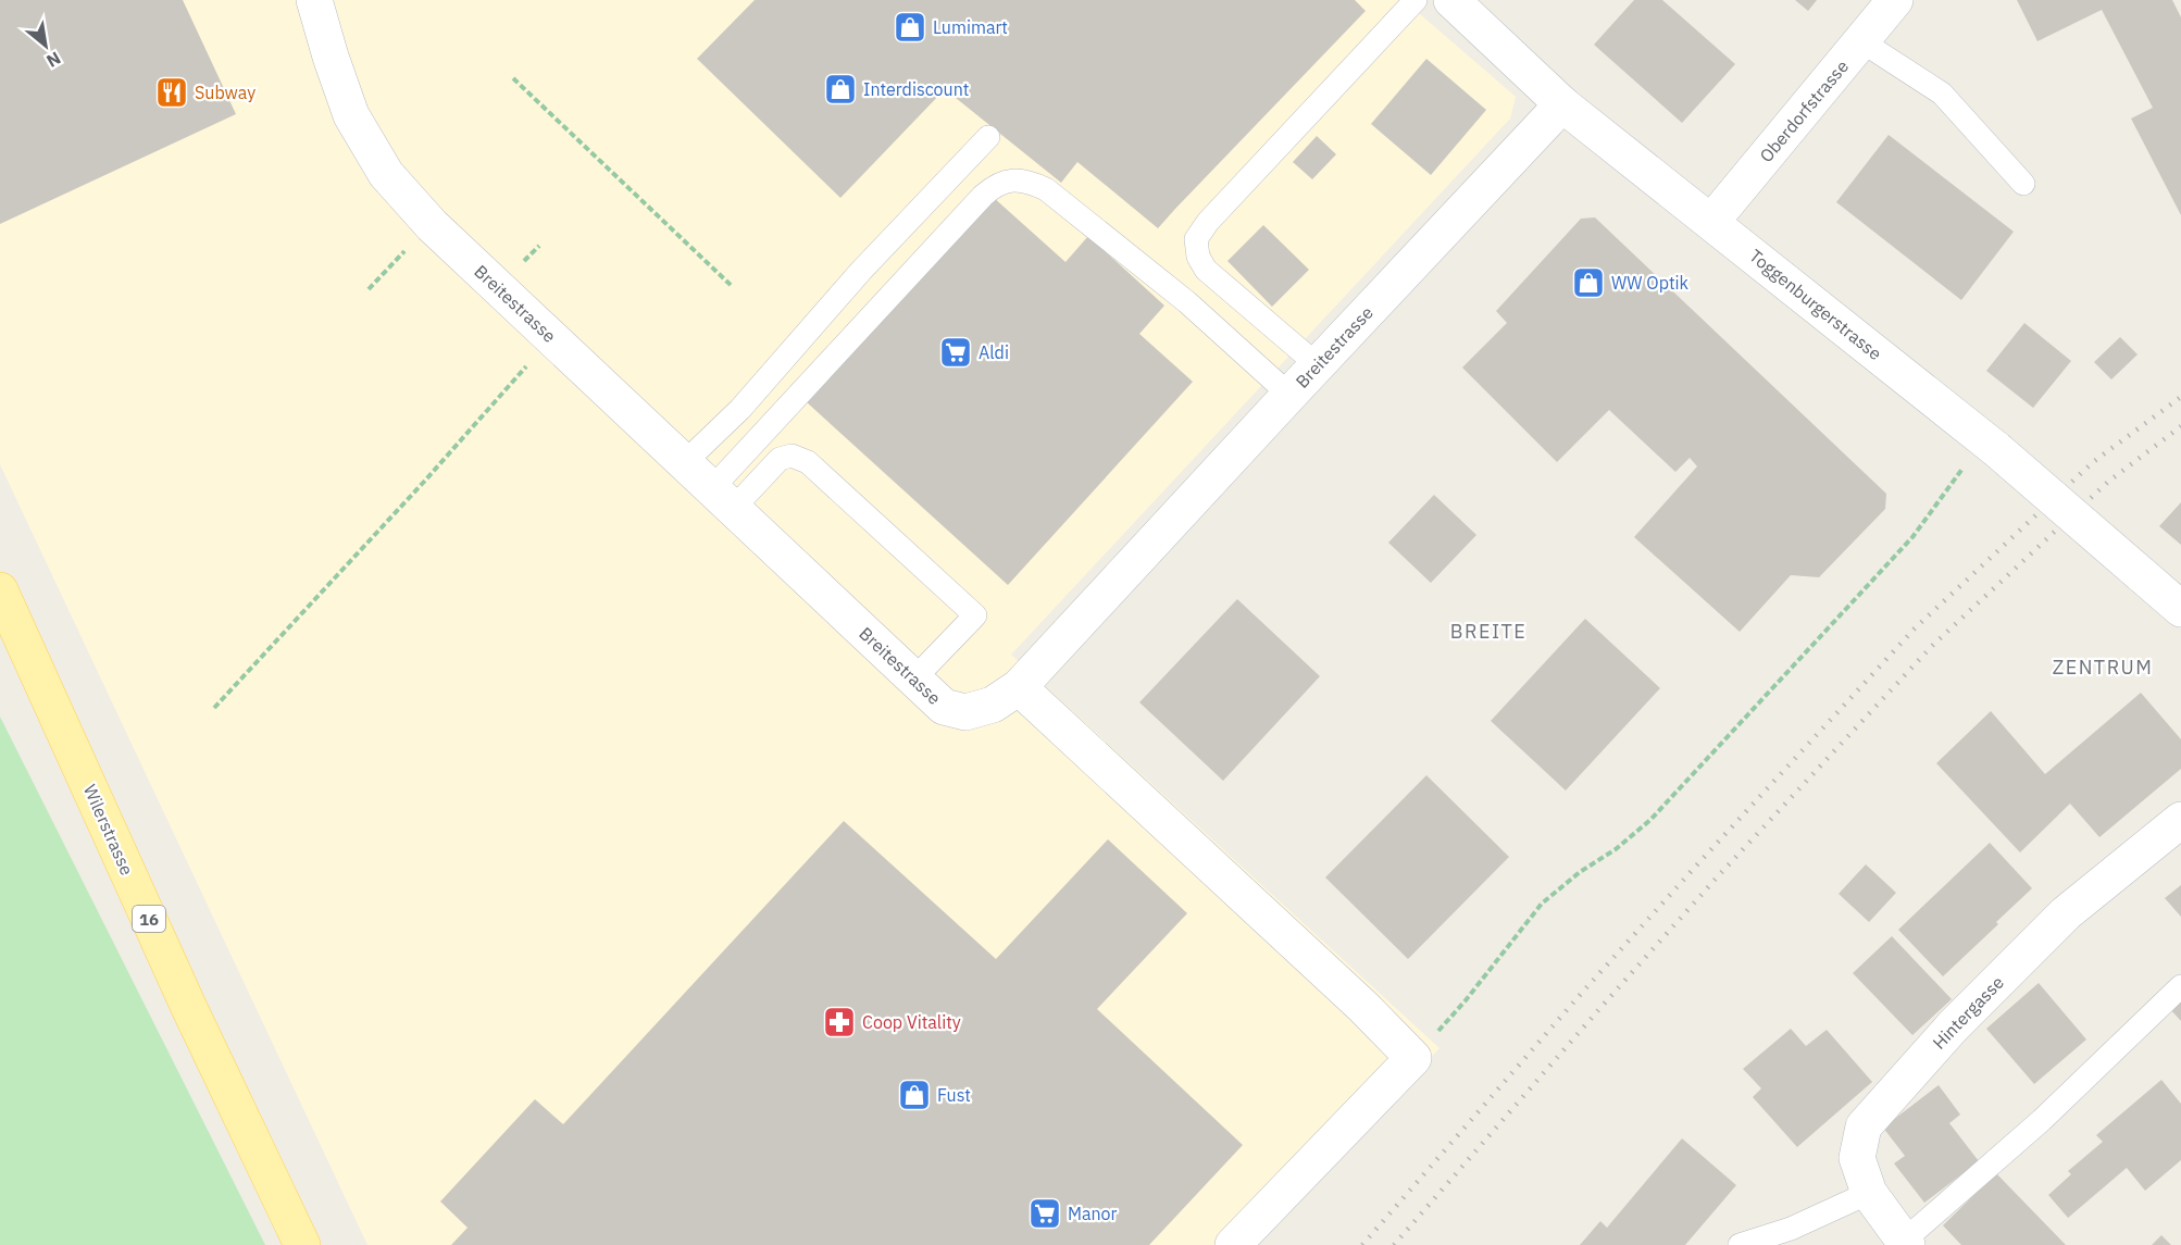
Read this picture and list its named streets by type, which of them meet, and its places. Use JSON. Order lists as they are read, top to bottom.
{
  "streets": {
    "main road": ["Wilerstrasse", "16"],
    "street": [
      "Oberdorfstrasse",
      "Breitestrasse",
      "Toggenburgerstrasse",
      "Hintergasse"
    ]
  },
  "crossings": [
    ["Oberdorfstrasse", "Toggenburgerstrasse"],
    ["Breitestrasse", "Toggenburgerstrasse"]
  ],
  "districts": ["BREITE", "ZENTRUM"],
  "places": {
    "shop": [
      "Lumimart",
      "Interdiscount",
      "WW Optik",
      "Fust"
    ],
    "restaurant": ["Subway"],
    "supermarket": ["Aldi", "Manor"],
    "pharmacy": ["Coop Vitality"]
  },
  "north": "bottom right"
}
